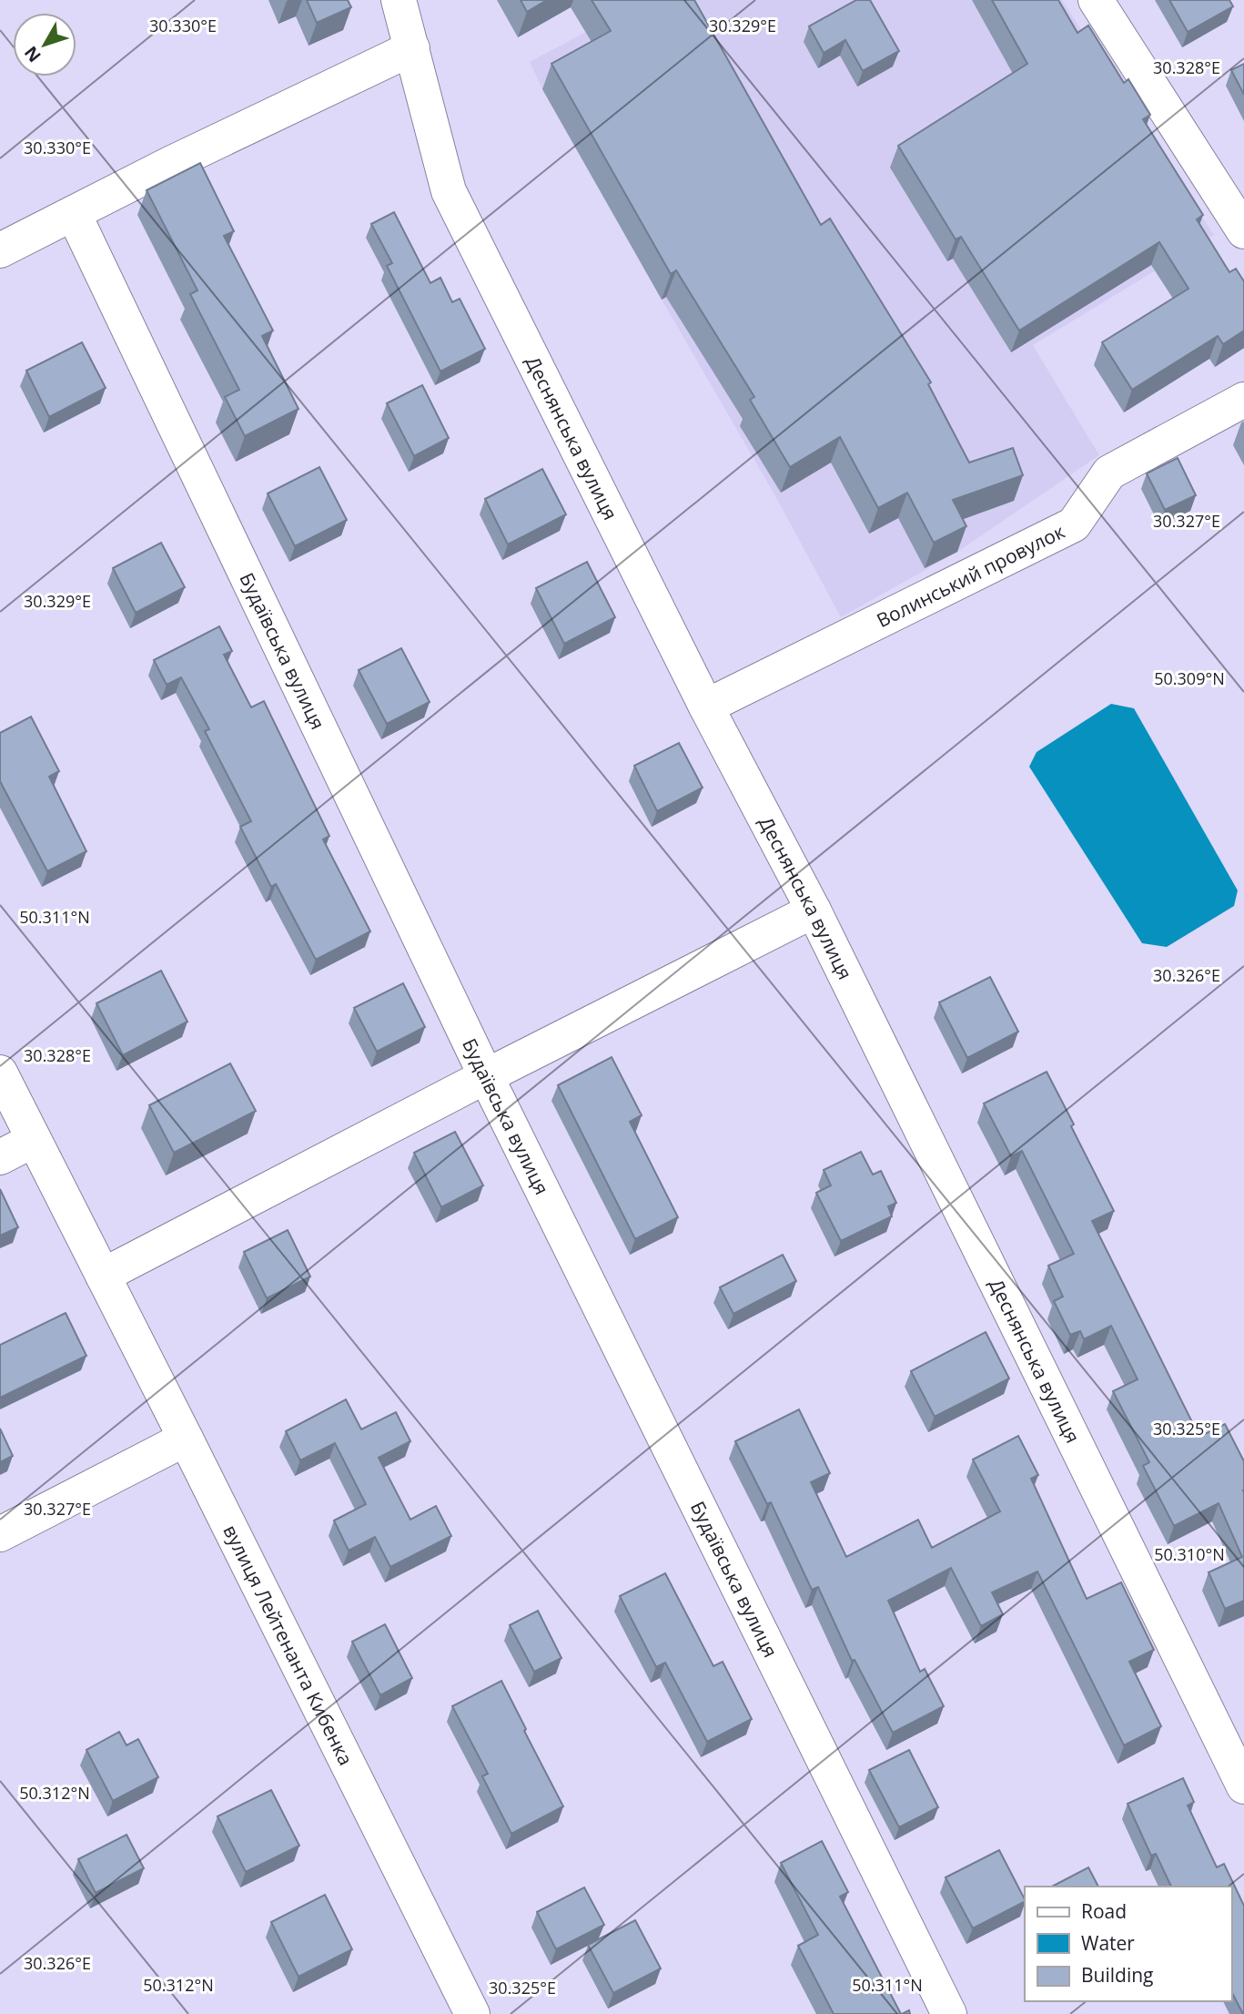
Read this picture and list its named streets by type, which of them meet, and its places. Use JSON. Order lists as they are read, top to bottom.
{
  "streets": {
    "street": [
      "Деснянська вулиця",
      "Волинський провулок",
      "Будаївська вулиця",
      "вулиця Лейтенанта Кибенка"
    ]
  },
  "crossings": [
    ["Деснянська вулиця", "Волинський провулок"]
  ],
  "legend": ["Road", "Water", "Building"],
  "north": "bottom left",
  "coordinates": [
    "30.330°E",
    "30.329°E",
    "30.328°E",
    "30.327°E",
    "50.309°N",
    "50.311°N",
    "30.326°E",
    "30.325°E",
    "50.310°N",
    "50.312°N"
  ]
}
